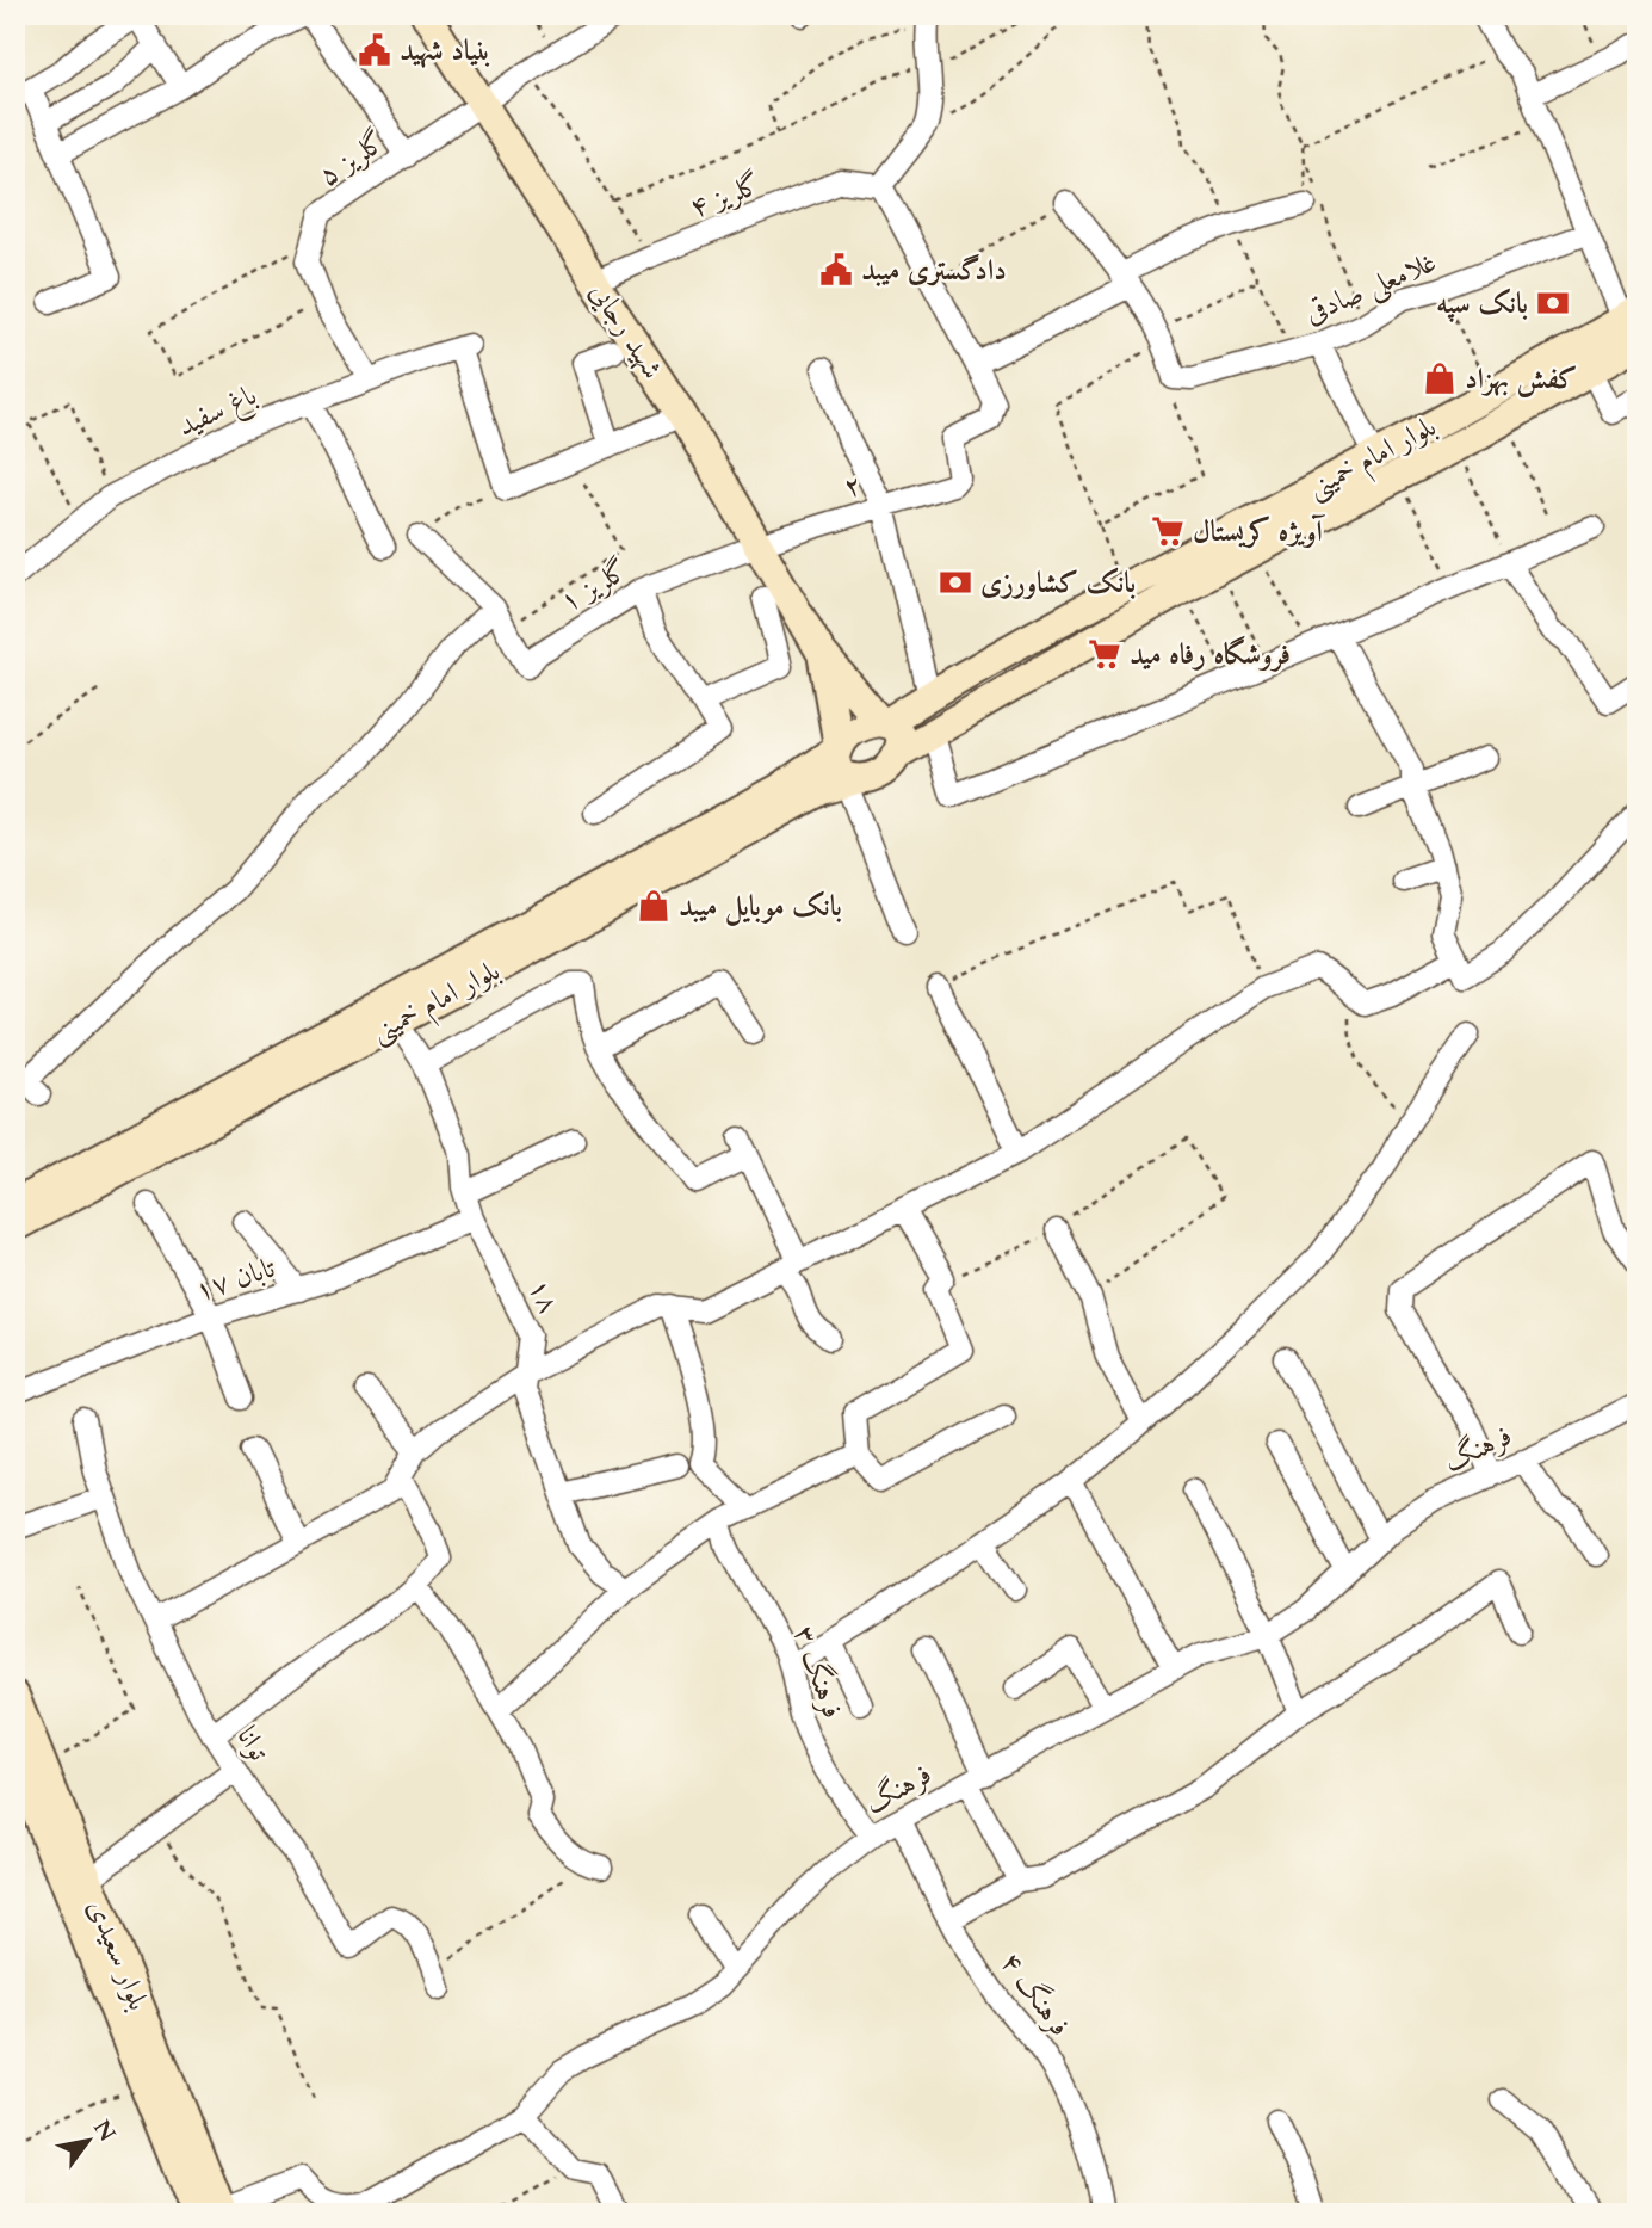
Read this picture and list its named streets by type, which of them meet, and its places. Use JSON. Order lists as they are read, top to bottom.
{
  "streets": {
    "main road": ["شهید رجایی", "بلوار امام خمینی", "بلوار سعیدی"],
    "street": [
      "گلریز ۵",
      "گلریز ۴",
      "غلامعلی صادقی",
      "باغ سفید",
      "۲",
      "گلریز ۱",
      "تابان ۱۷",
      "۱۸",
      "فرهنگ",
      "فرهنگ ۳",
      "توانا",
      "فرهنگ ۴"
    ]
  },
  "crossings": [
    ["گلریز ۵", "شهید رجایی"],
    ["گلریز ۴", "شهید رجایی"],
    ["شهید رجایی", "۲"],
    ["شهید رجایی", "گلریز ۱"],
    ["بلوار امام خمینی", "۱۸"],
    ["۲", "گلریز ۱"],
    ["تابان ۱۷", "۱۸"],
    ["فرهنگ", "فرهنگ ۳"],
    ["فرهنگ", "بلوار سعیدی"],
    ["فرهنگ", "فرهنگ ۴"]
  ],
  "places": {
    "public building": ["بنیاد شهید", "دادگستری میبد"],
    "bank": ["بانک سپه", "بانک کشاورزی"],
    "shop": ["کفش بهزاد", "بانک موبایل میبد"],
    "supermarket": ["آویژه کریستال", "فروشگاه رفاه مید"]
  },
  "north": "top right"
}
